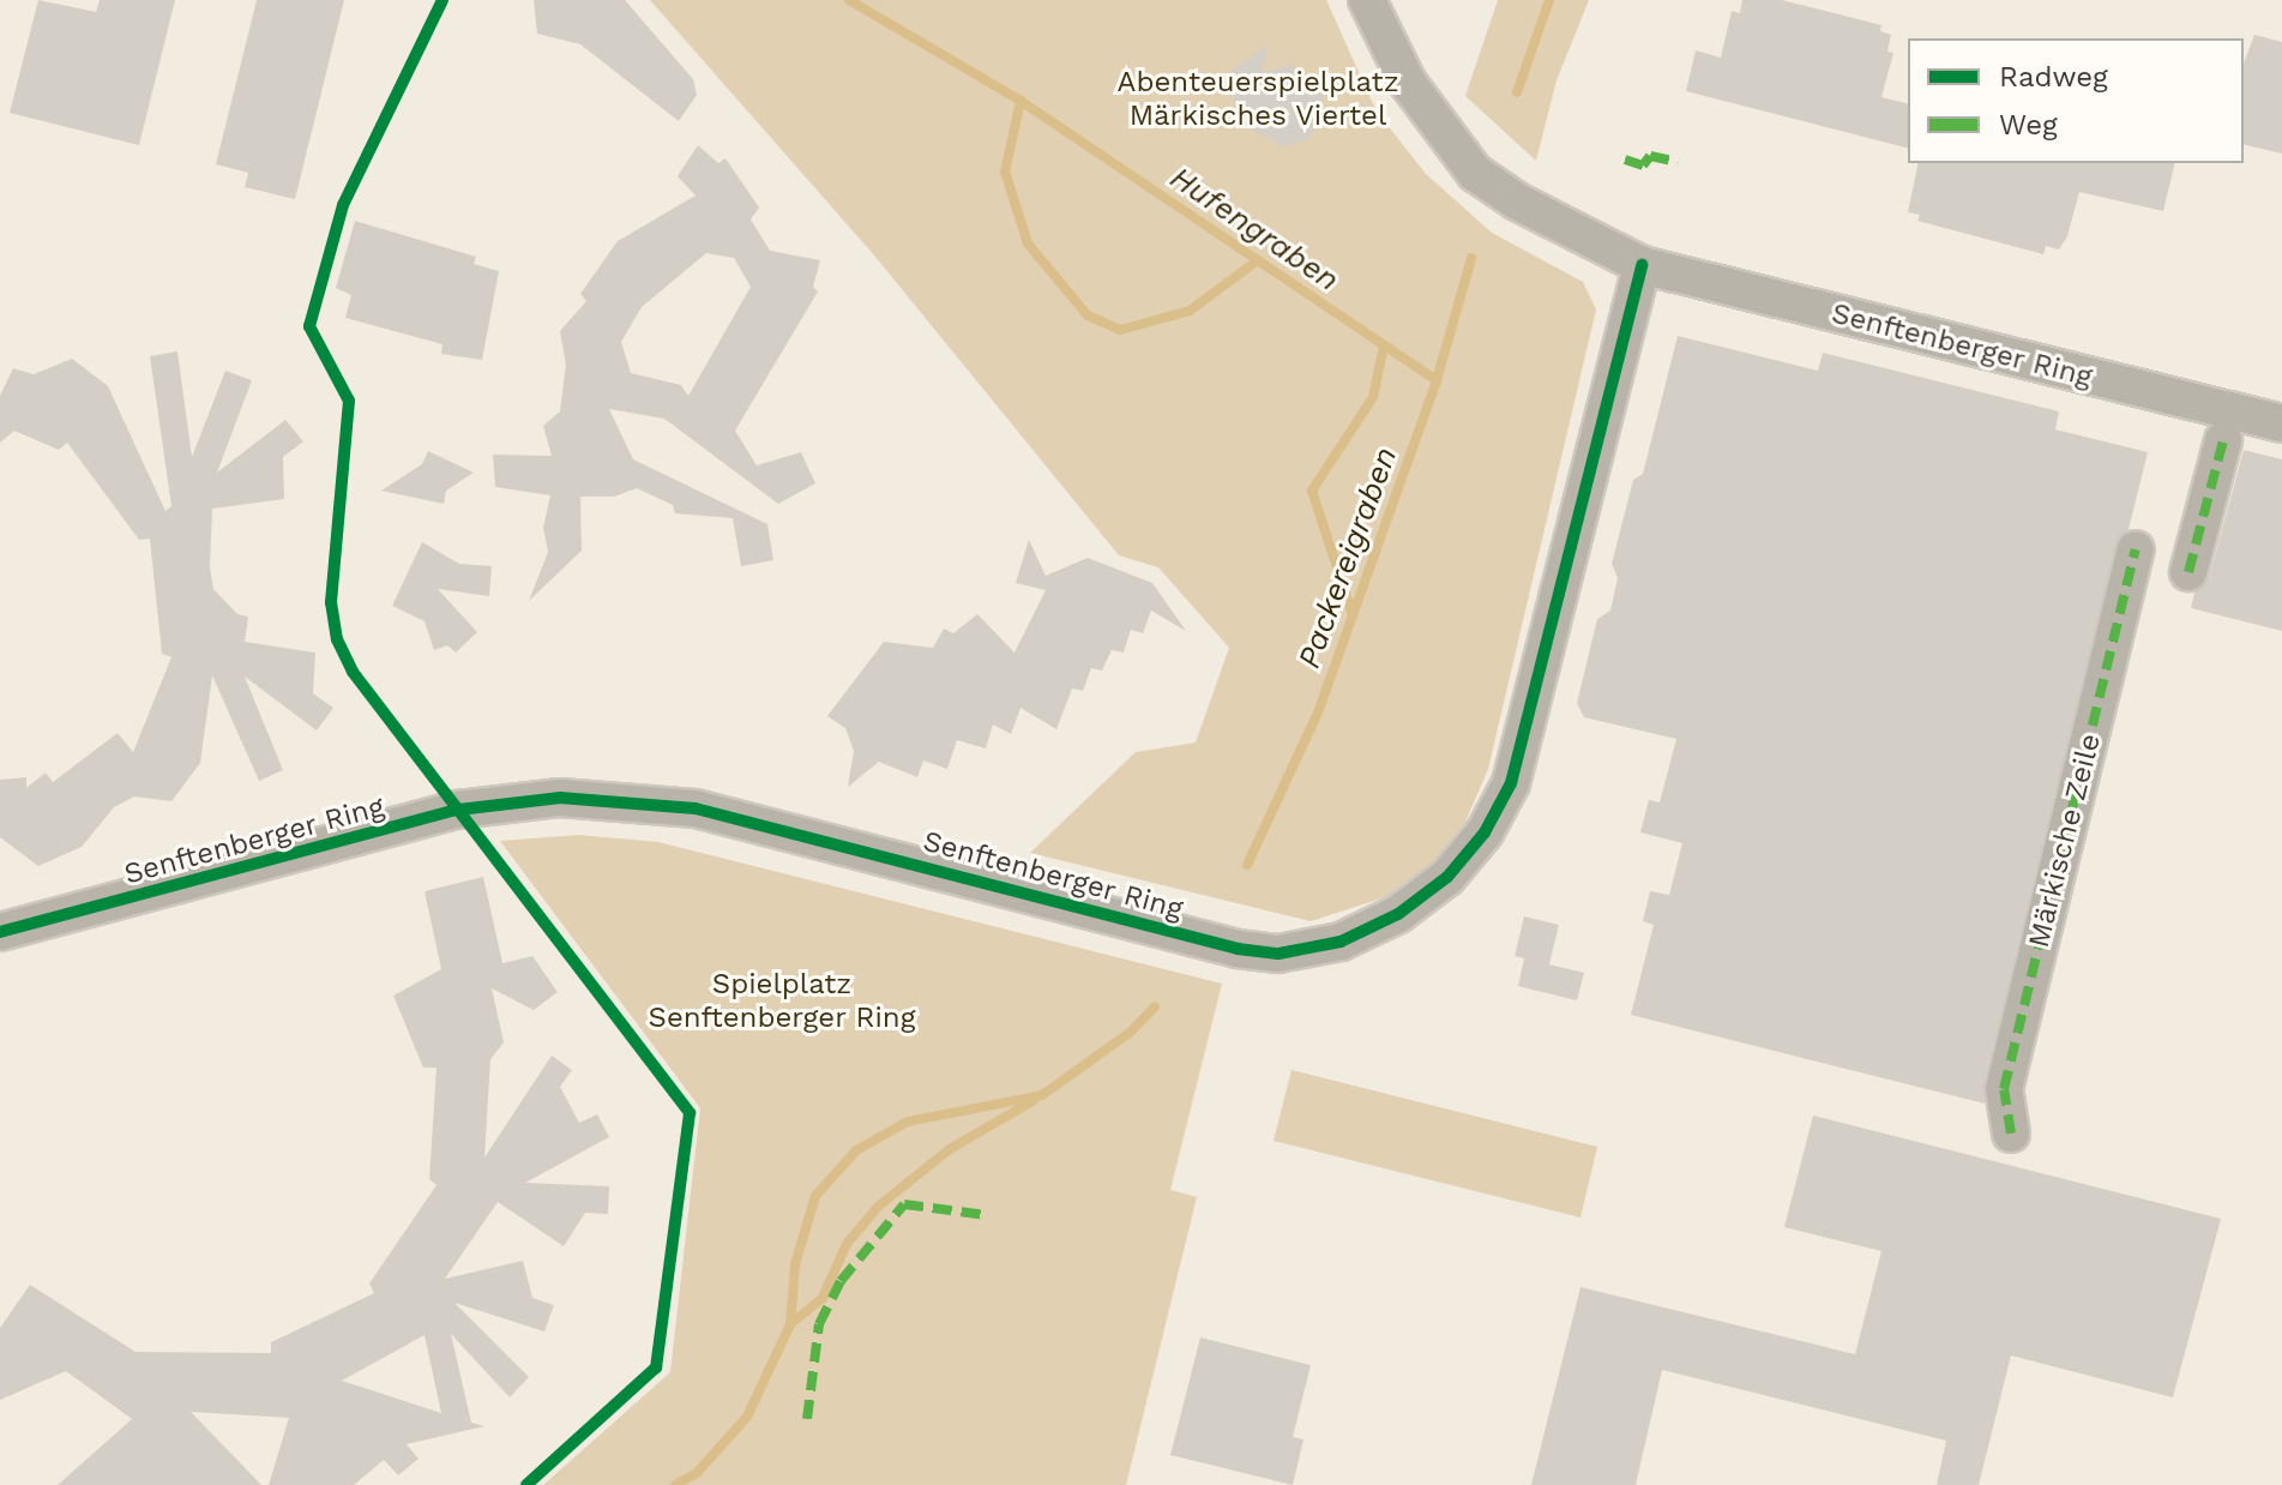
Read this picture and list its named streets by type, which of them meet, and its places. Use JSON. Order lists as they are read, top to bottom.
{
  "streets": {
    "street": ["Senftenberger Ring", "Märkische Zeile"]
  },
  "water": ["Hufengraben", "Packereigraben"],
  "parks": ["Abenteuerspielplatz Märkisches Viertel", "Spielplatz Senftenberger Ring"],
  "legend": ["Radweg", "Weg"]
}
